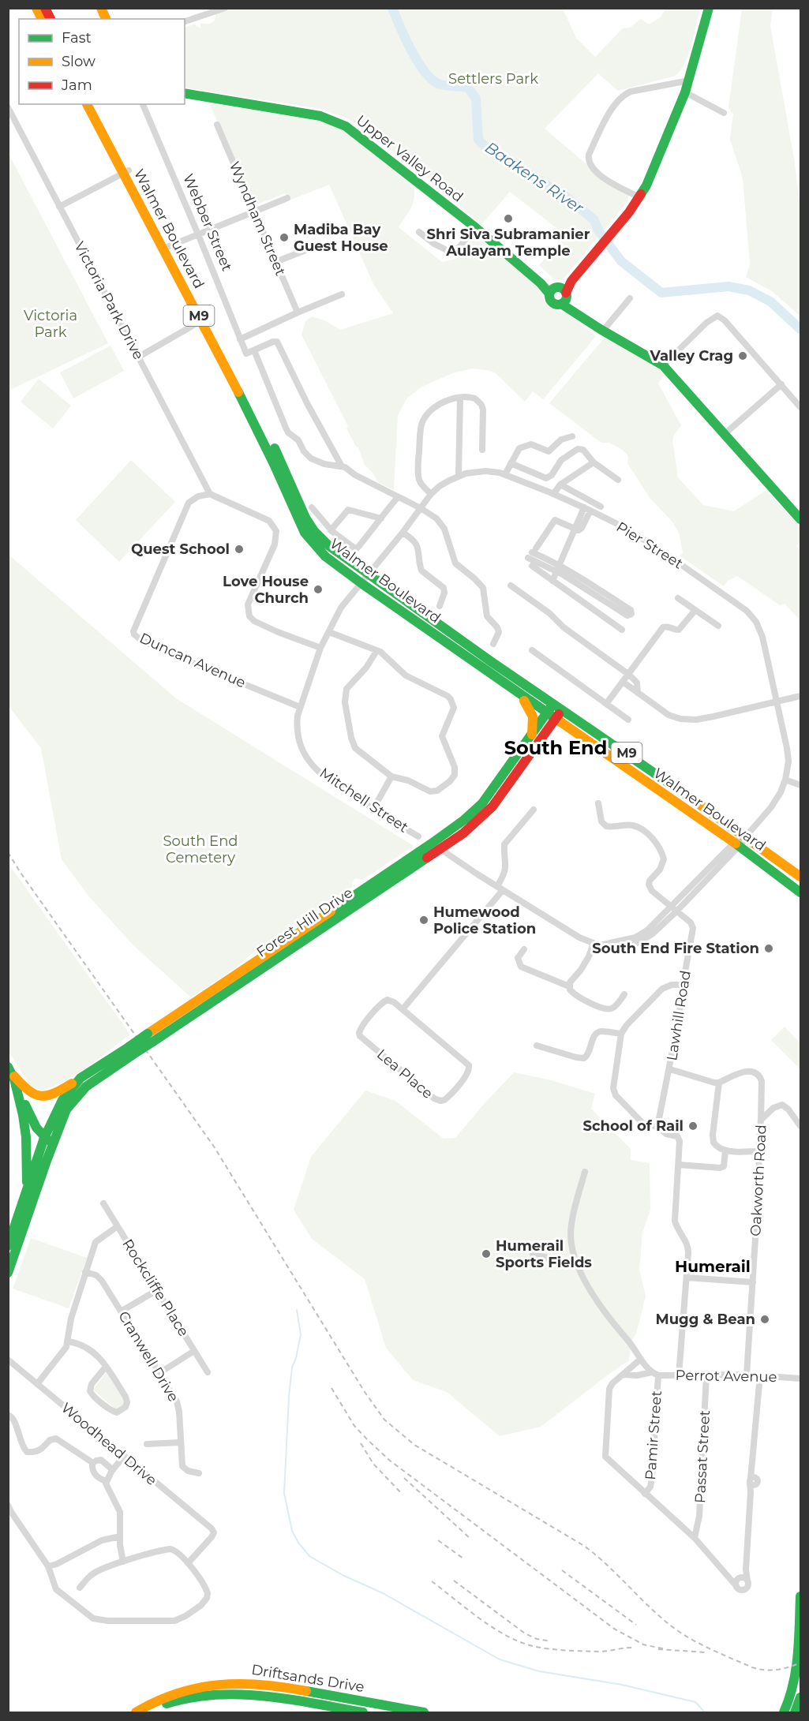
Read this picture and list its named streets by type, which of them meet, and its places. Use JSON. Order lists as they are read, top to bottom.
{
  "streets": {
    "street": [
      "Upper Valley Road",
      "Wyndham Street",
      "Webber Street",
      "Walmer Boulevard",
      "Victoria Park Drive",
      "M9",
      "Pier Street",
      "Duncan Avenue",
      "Mitchell Street",
      "Forest Hill Drive",
      "Lawhill Road",
      "Lea Place",
      "Oakworth Road",
      "Rockcliffe Place",
      "Cranwell Drive",
      "Perrot Avenue",
      "Pamir Street",
      "Woodhead Drive",
      "Passat Street",
      "Driftsands Drive"
    ]
  },
  "crossings": [
    ["Walmer Boulevard", "Pier Street"],
    ["Walmer Boulevard", "Mitchell Street"],
    ["Walmer Boulevard", "Forest Hill Drive"],
    ["Victoria Park Drive", "Duncan Avenue"],
    ["Pier Street", "Mitchell Street"],
    ["Duncan Avenue", "Mitchell Street"],
    ["Oakworth Road", "Perrot Avenue"],
    ["Perrot Avenue", "Pamir Street"],
    ["Perrot Avenue", "Passat Street"]
  ],
  "districts": ["South End", "Humerail"],
  "water": ["Baakens River"],
  "parks": ["Settlers Park", "Victoria Park", "South End Cemetery"],
  "places": [
    "Shri Siva Subramanier Aulayam Temple",
    "Madiba Bay Guest House",
    "Valley Crag",
    "Quest School",
    "Love House Church",
    "Humewood Police Station",
    "South End Fire Station",
    "School of Rail",
    "Humerail Sports Fields",
    "Mugg & Bean"
  ],
  "legend": ["Fast", "Slow", "Jam"]
}
